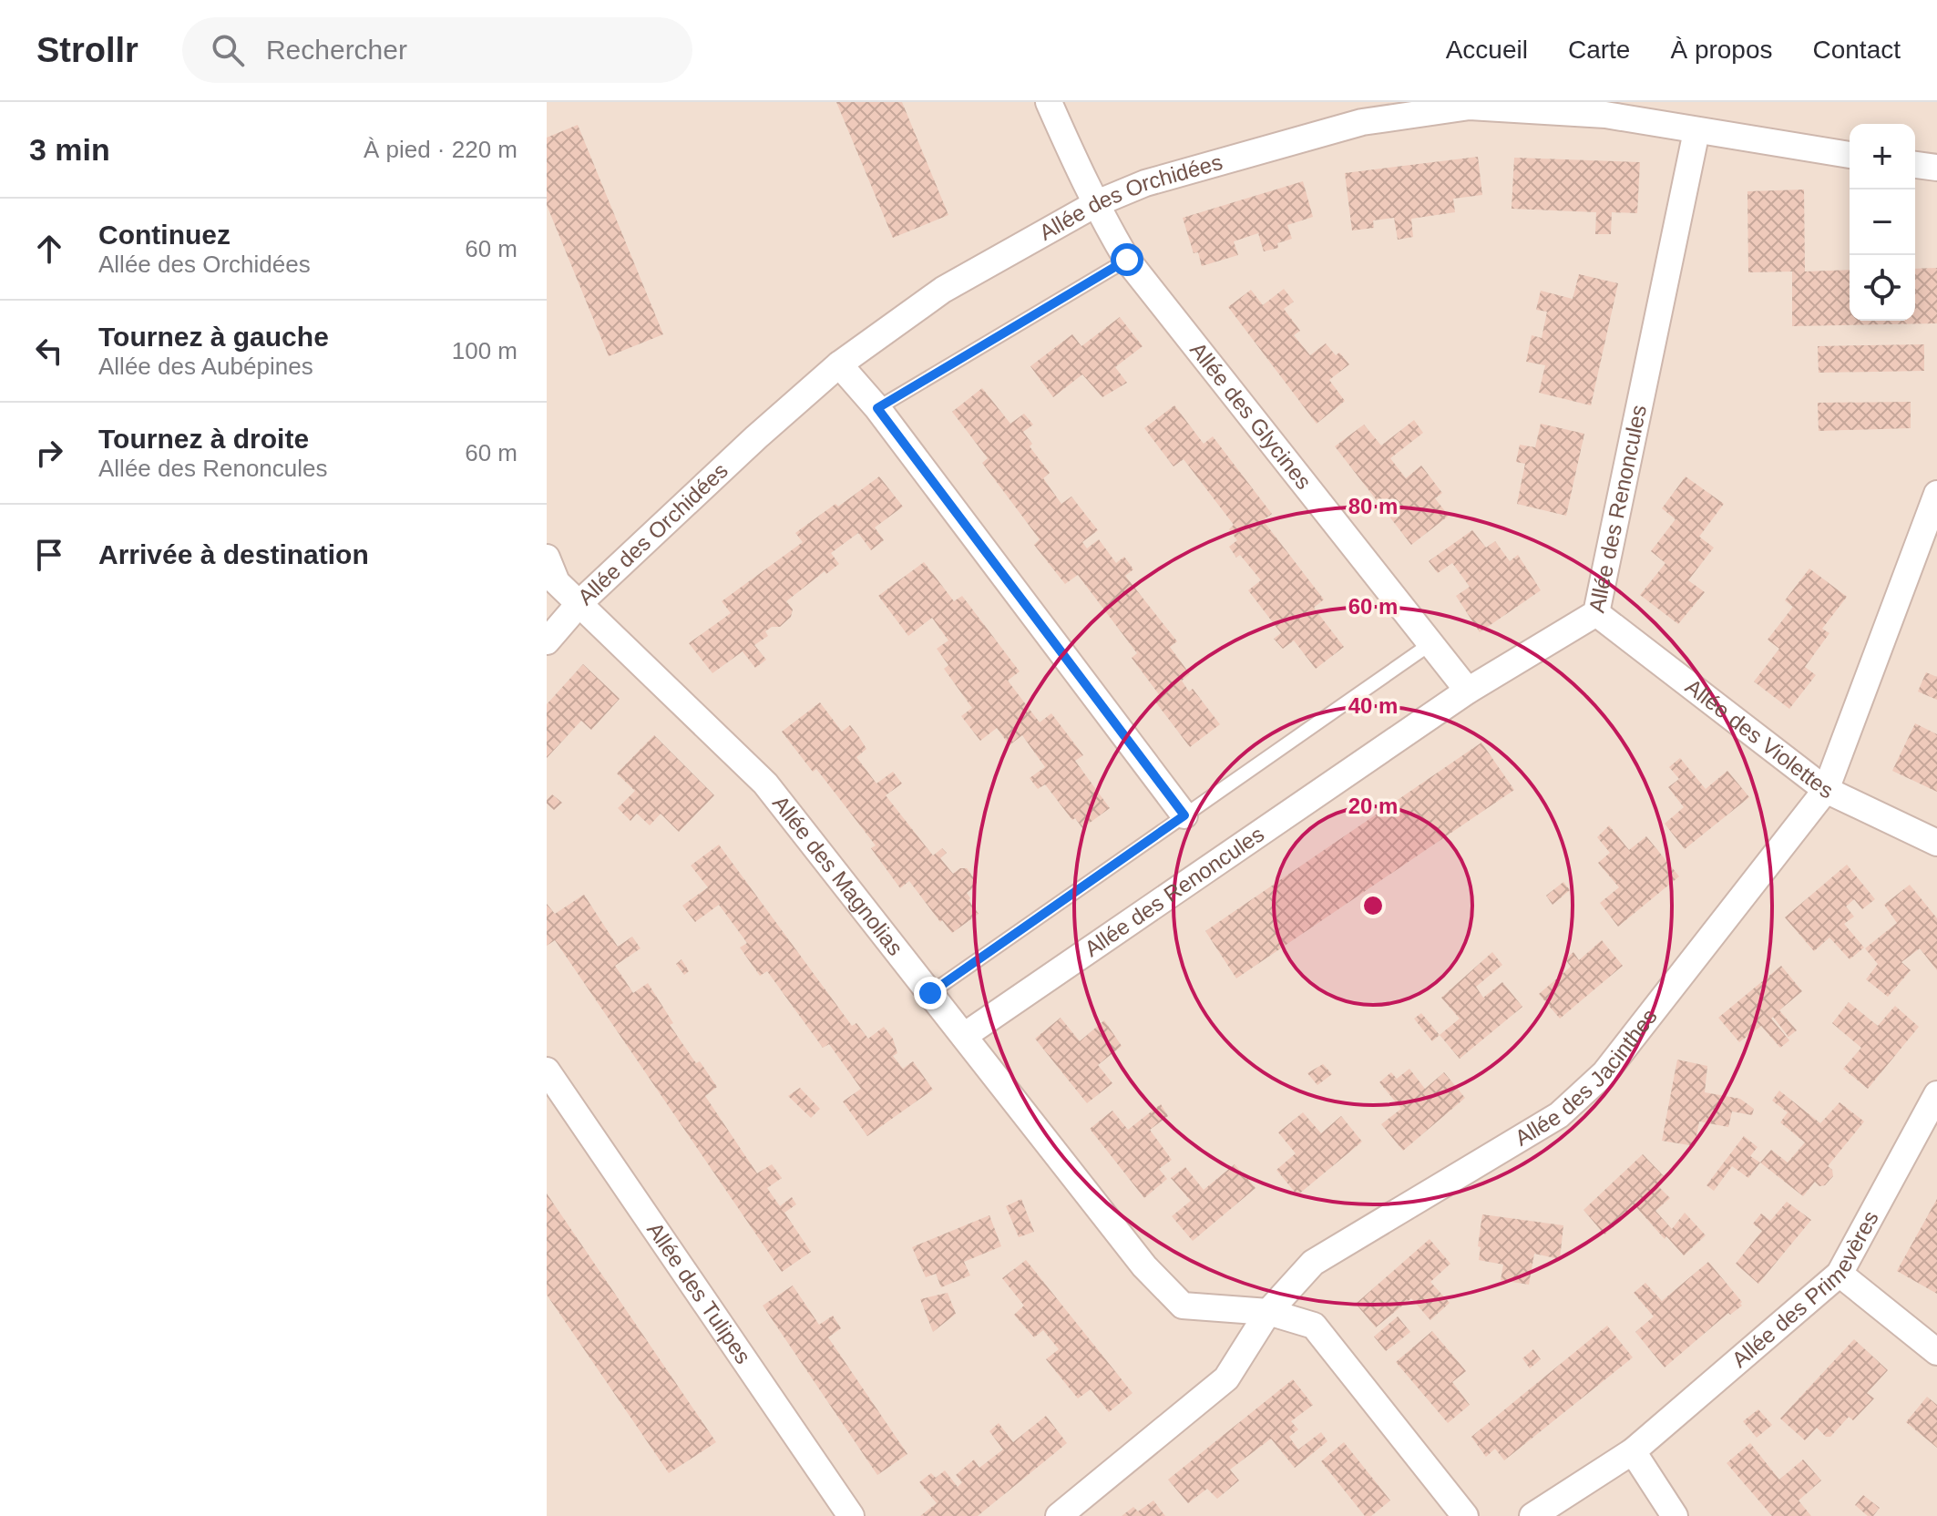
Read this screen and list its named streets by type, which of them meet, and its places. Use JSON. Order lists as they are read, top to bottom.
{
  "streets": {
    "street": [
      "Allée des Orchidées",
      "Allée des Glycines",
      "Allée des Renoncules",
      "Allée des Violettes",
      "Allée des Magnolias",
      "Allée des Jacinthes",
      "Allée des Primevères",
      "Allée des Tulipes"
    ]
  },
  "crossings": [
    ["Allée des Orchidées", "Allée des Glycines"],
    ["Allée des Orchidées", "Allée des Renoncules"],
    ["Allée des Orchidées", "Allée des Magnolias"],
    ["Allée des Glycines", "Allée des Renoncules"],
    ["Allée des Renoncules", "Allée des Violettes"],
    ["Allée des Renoncules", "Allée des Magnolias"],
    ["Allée des Violettes", "Allée des Jacinthes"],
    ["Allée des Magnolias", "Allée des Jacinthes"]
  ],
  "page": {
    "header": "Strollr",
    "search": "Rechercher",
    "nav": [
      "Accueil",
      "Carte",
      "À propos",
      "Contact"
    ],
    "heading": ["3 min", "À pied · 220 m"],
    "map_buttons": ["+", "−"],
    "list": [
      ["Continuez", "Allée des Orchidées", "60 m"],
      ["Tournez à gauche", "Allée des Aubépines", "100 m"],
      ["Tournez à droite", "Allée des Renoncules", "60 m"],
      "Arrivée à destination"
    ]
  },
  "rings": [
    "80 m",
    "60 m",
    "40 m",
    "20 m"
  ]
}
